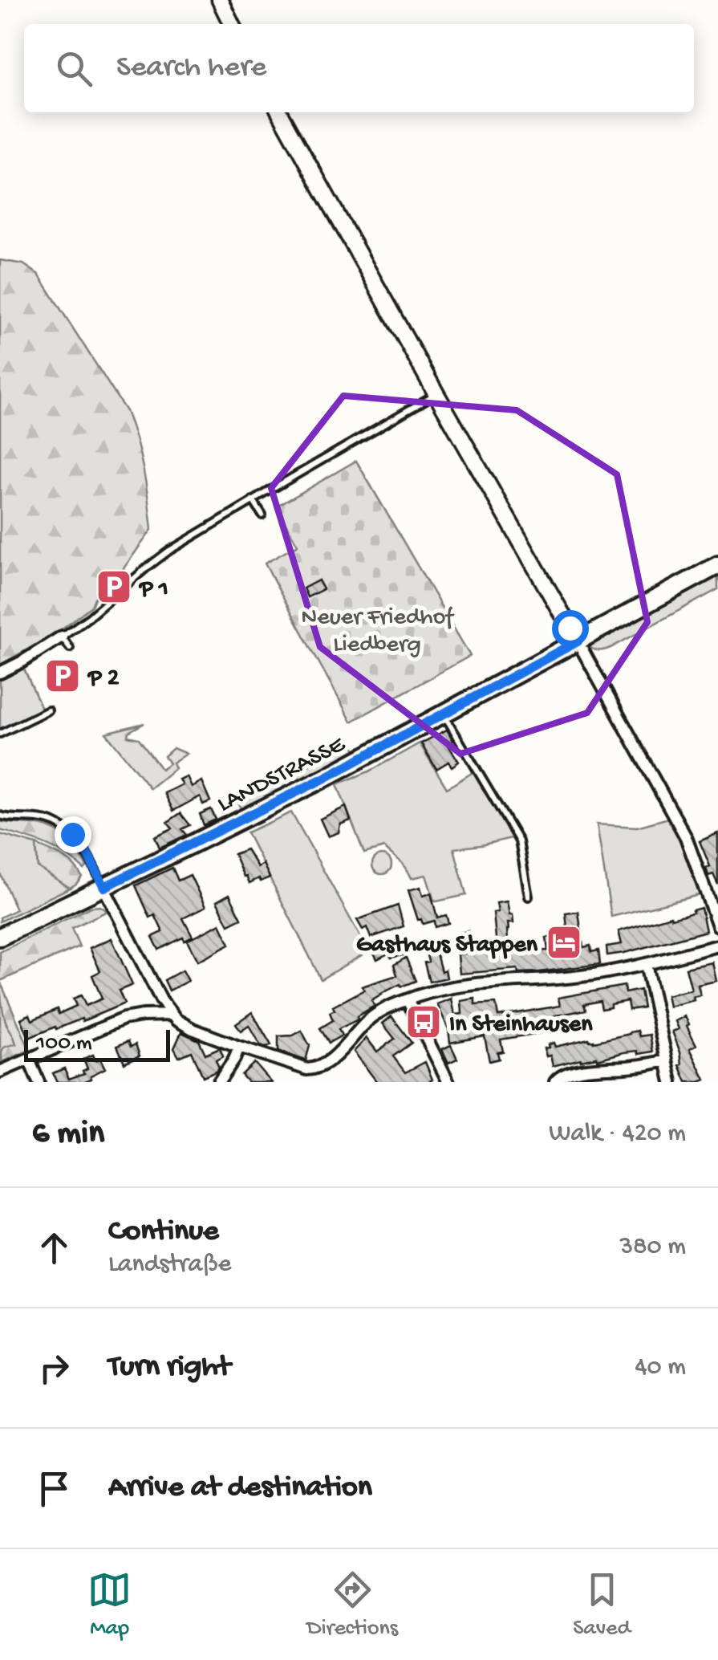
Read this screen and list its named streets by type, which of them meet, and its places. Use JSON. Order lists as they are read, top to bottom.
{
  "streets": {
    "main road": ["LANDSTRASSE"]
  },
  "parks": ["Neuer Friedhof Liedberg"],
  "places": {
    "parking": ["P 1", "P 2"],
    "hotel": ["Gasthaus Stappen"],
    "bus stop": ["In Steinhausen"]
  },
  "scale_bar": "100 m",
  "page": {
    "search": "Search here",
    "scale": "100 m",
    "heading": ["6 min", "Walk · 420 m"],
    "list": [
      ["Continue", "Landstraße", "380 m"],
      ["Turn right", "40 m"],
      "Arrive at destination"
    ],
    "nav": ["Map", "Directions", "Saved"]
  }
}
